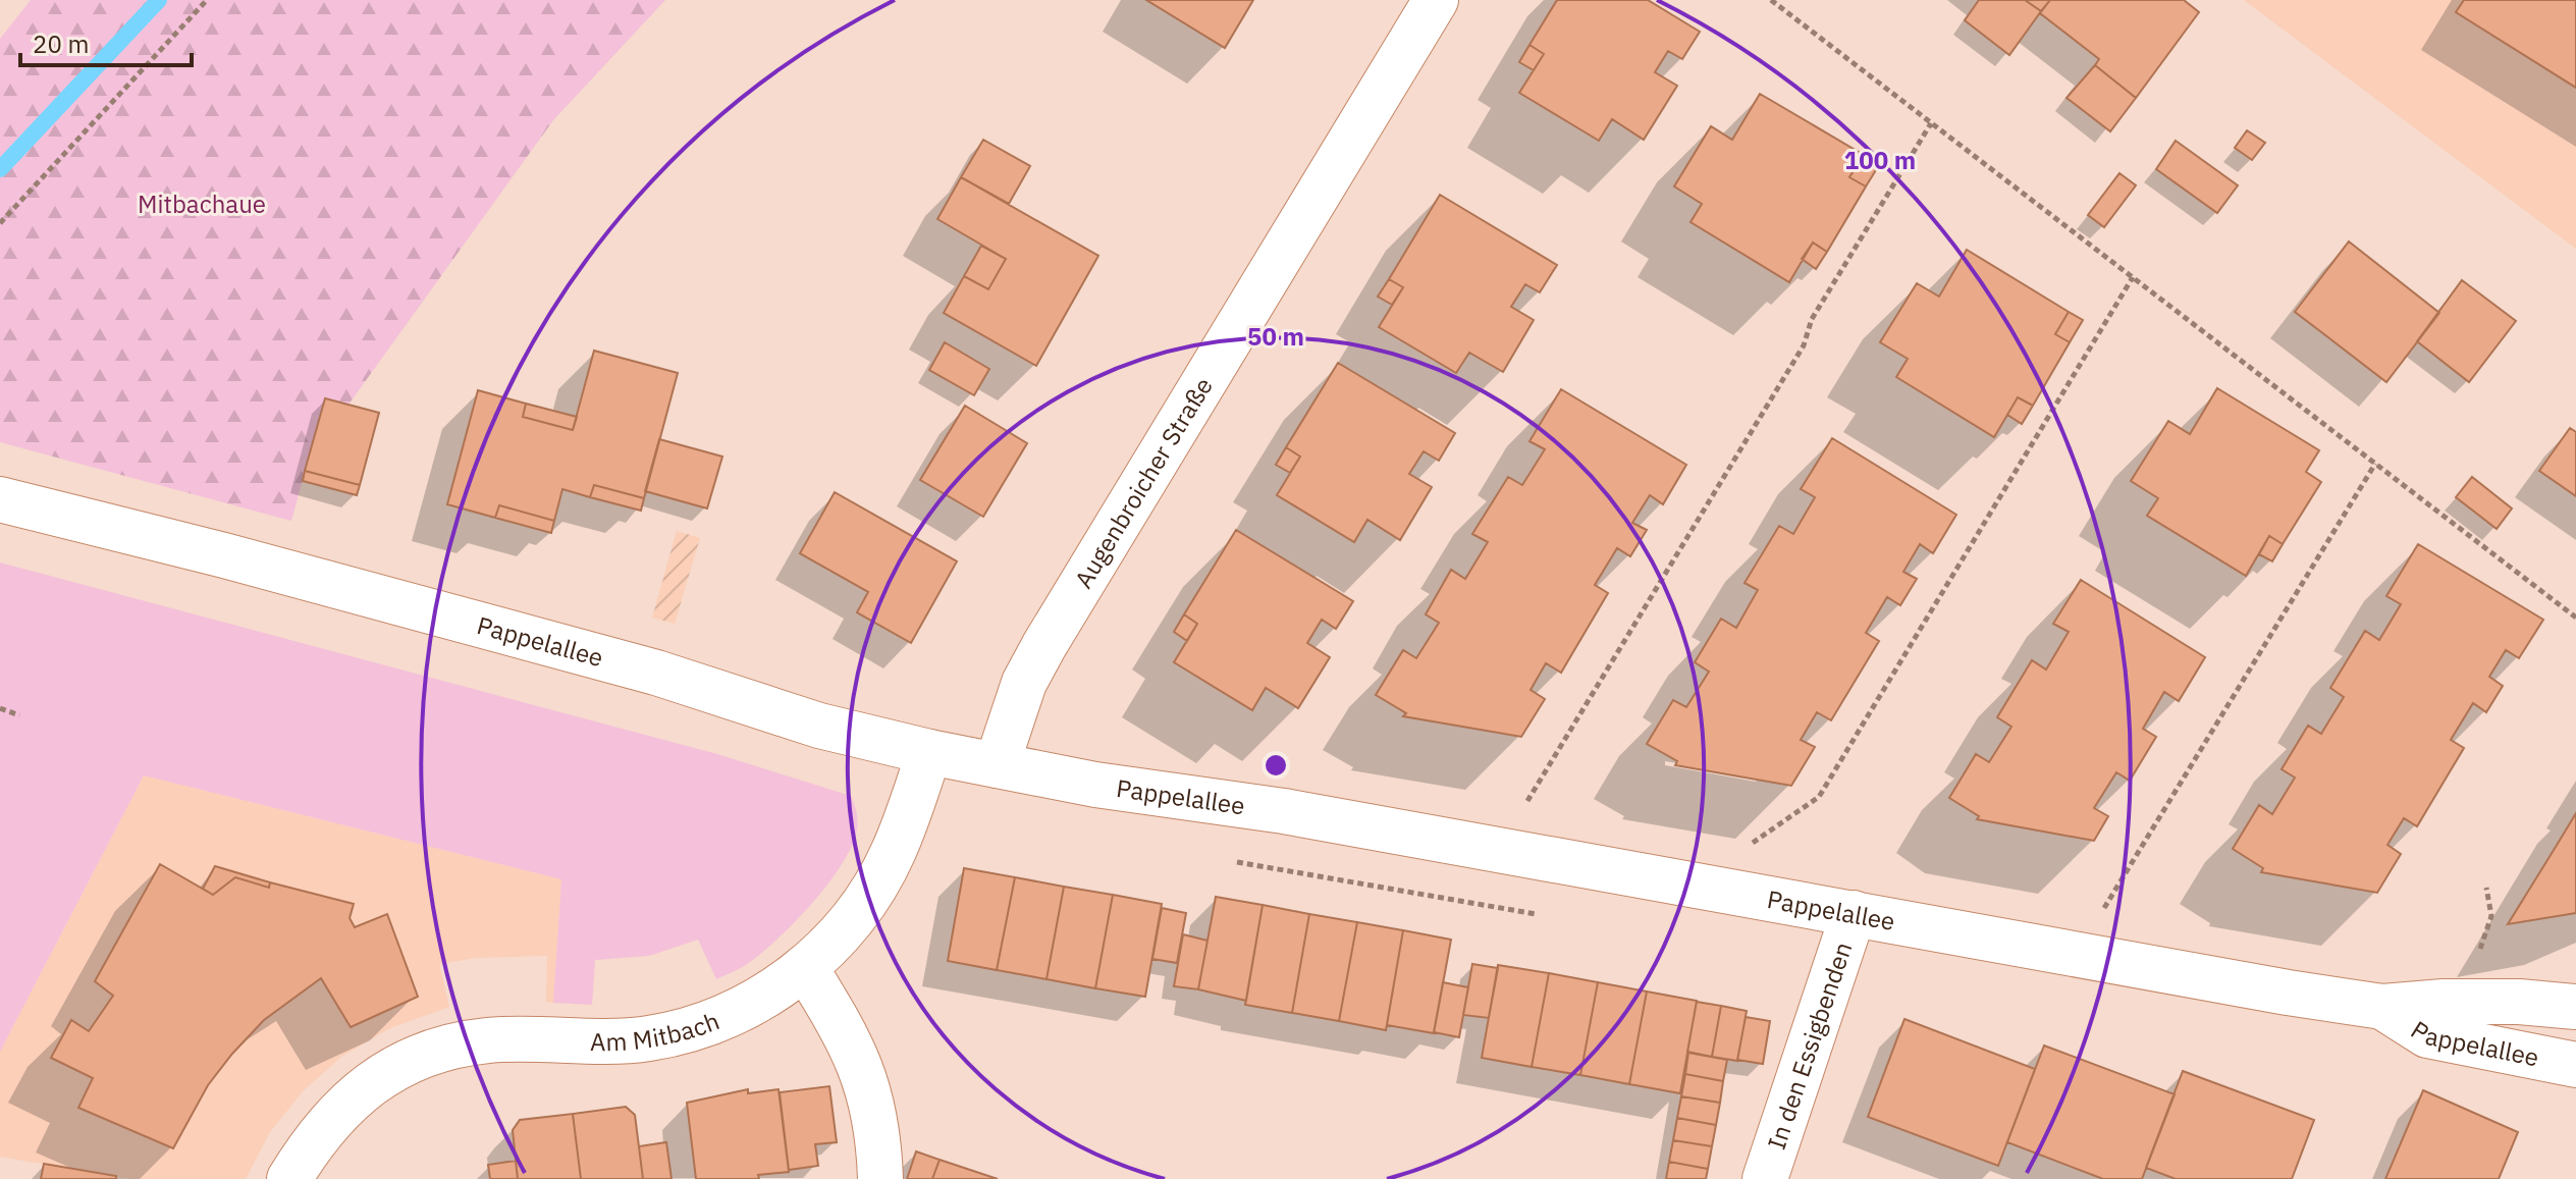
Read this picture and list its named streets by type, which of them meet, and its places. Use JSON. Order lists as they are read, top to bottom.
{
  "streets": {
    "street": [
      "Augenbroicher Straße",
      "Pappelallee",
      "Am Mitbach",
      "In den Essigbenden"
    ]
  },
  "crossings": [
    ["Augenbroicher Straße", "Pappelallee"],
    ["Pappelallee", "Am Mitbach"],
    ["Pappelallee", "In den Essigbenden"]
  ],
  "parks": ["Mitbachaue"],
  "scale_bar": "20 m",
  "rings": ["100 m", "50 m"]
}
